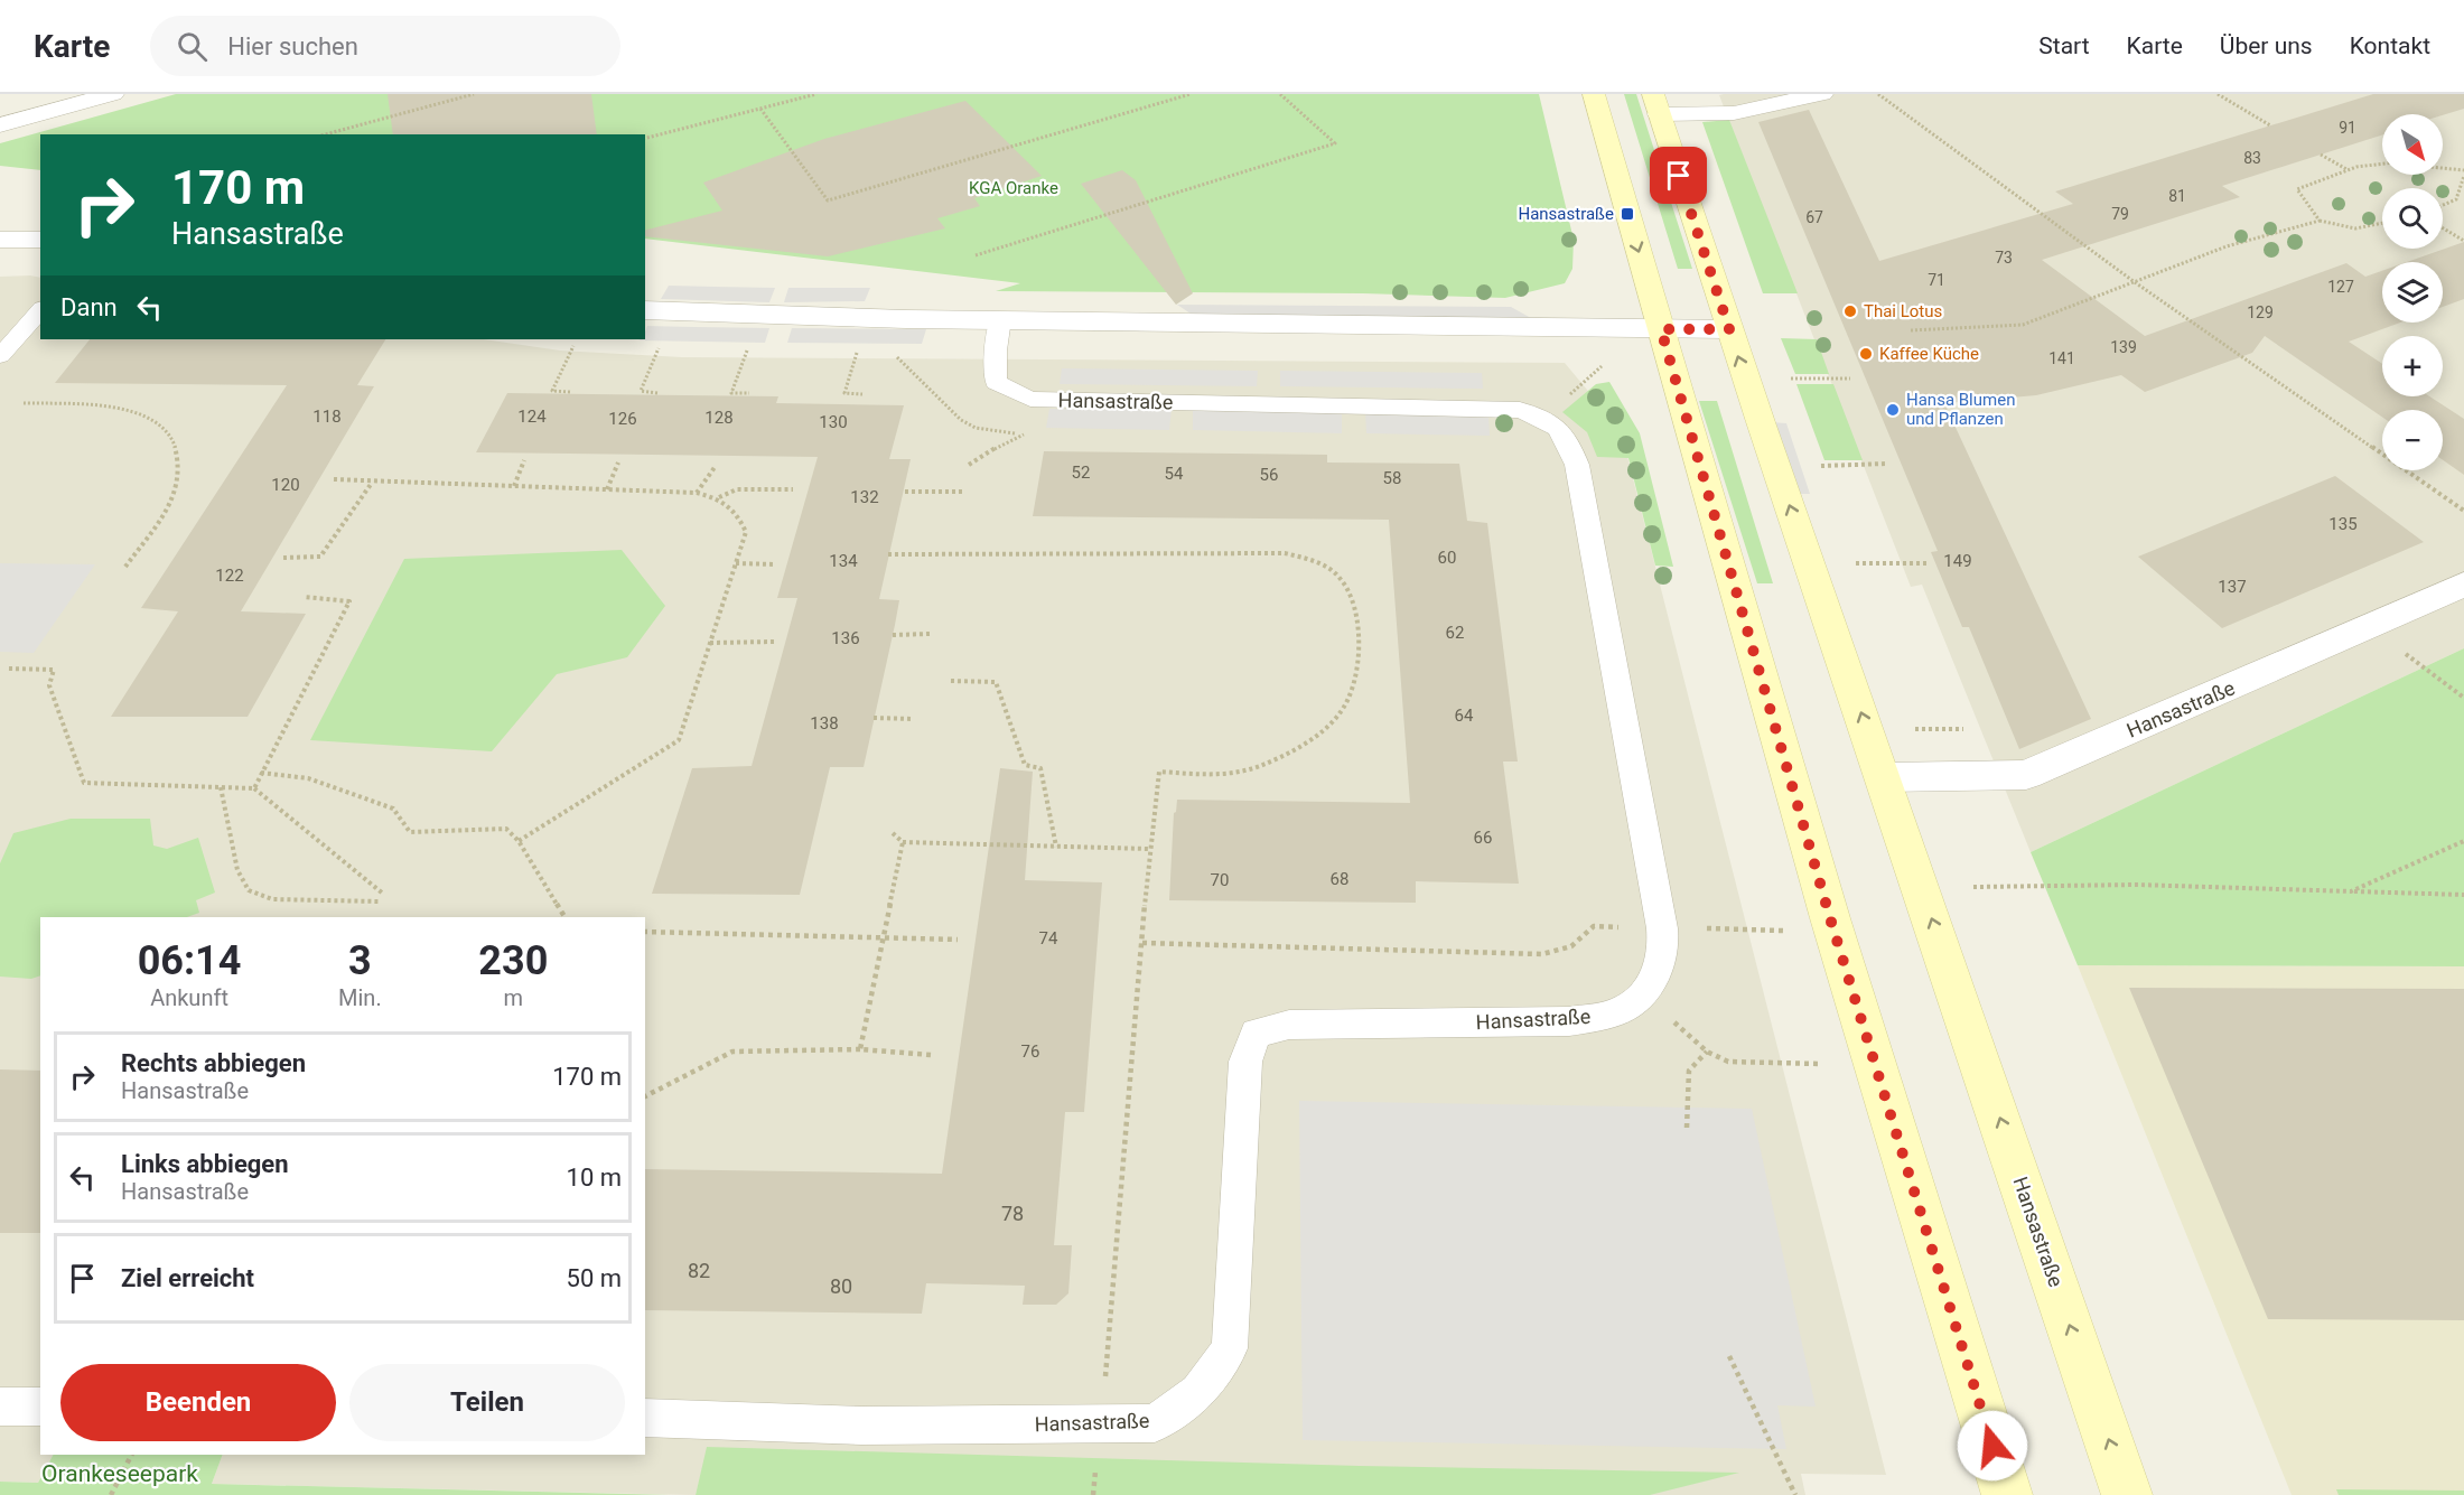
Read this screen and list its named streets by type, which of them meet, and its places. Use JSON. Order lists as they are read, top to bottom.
{
  "streets": {
    "main road": ["Hansastraße"]
  },
  "parks": ["KGA Oranke", "Orankeseepark"],
  "places": {
    "transit": ["Hansastraße"],
    "other": ["Thai Lotus", "Kaffee Küche", "Hansa Blumen und Pflanzen"]
  },
  "house_numbers": [
    "91",
    "83",
    "81",
    "79",
    "67",
    "73",
    "71",
    "127",
    "129",
    "139",
    "141",
    "118",
    "124",
    "128",
    "126",
    "130",
    "52",
    "54",
    "56",
    "58",
    "120",
    "132",
    "135",
    "60",
    "134",
    "149",
    "122",
    "137",
    "62",
    "136",
    "64",
    "138",
    "66",
    "68",
    "70",
    "74",
    "76",
    "78",
    "82",
    "80"
  ],
  "north": "bottom right",
  "page": {
    "header": "Karte",
    "search": "Hier suchen",
    "nav": [
      "Start",
      "Karte",
      "Über uns",
      "Kontakt"
    ],
    "map_buttons": ["+", "−"],
    "turn": ["170 m", "Hansastraße"],
    "then": "Dann",
    "eta": [
      "06:14",
      "Ankunft",
      "3",
      "Min.",
      "230",
      "m"
    ],
    "list": [
      {
        "name": "Rechts abbiegen",
        "note": "Hansastraße",
        "value": "170 m"
      },
      {
        "name": "Links abbiegen",
        "note": "Hansastraße",
        "value": "10 m"
      },
      {
        "name": "Ziel erreicht",
        "value": "50 m"
      }
    ],
    "buttons": ["Beenden", "Teilen"]
  }
}
